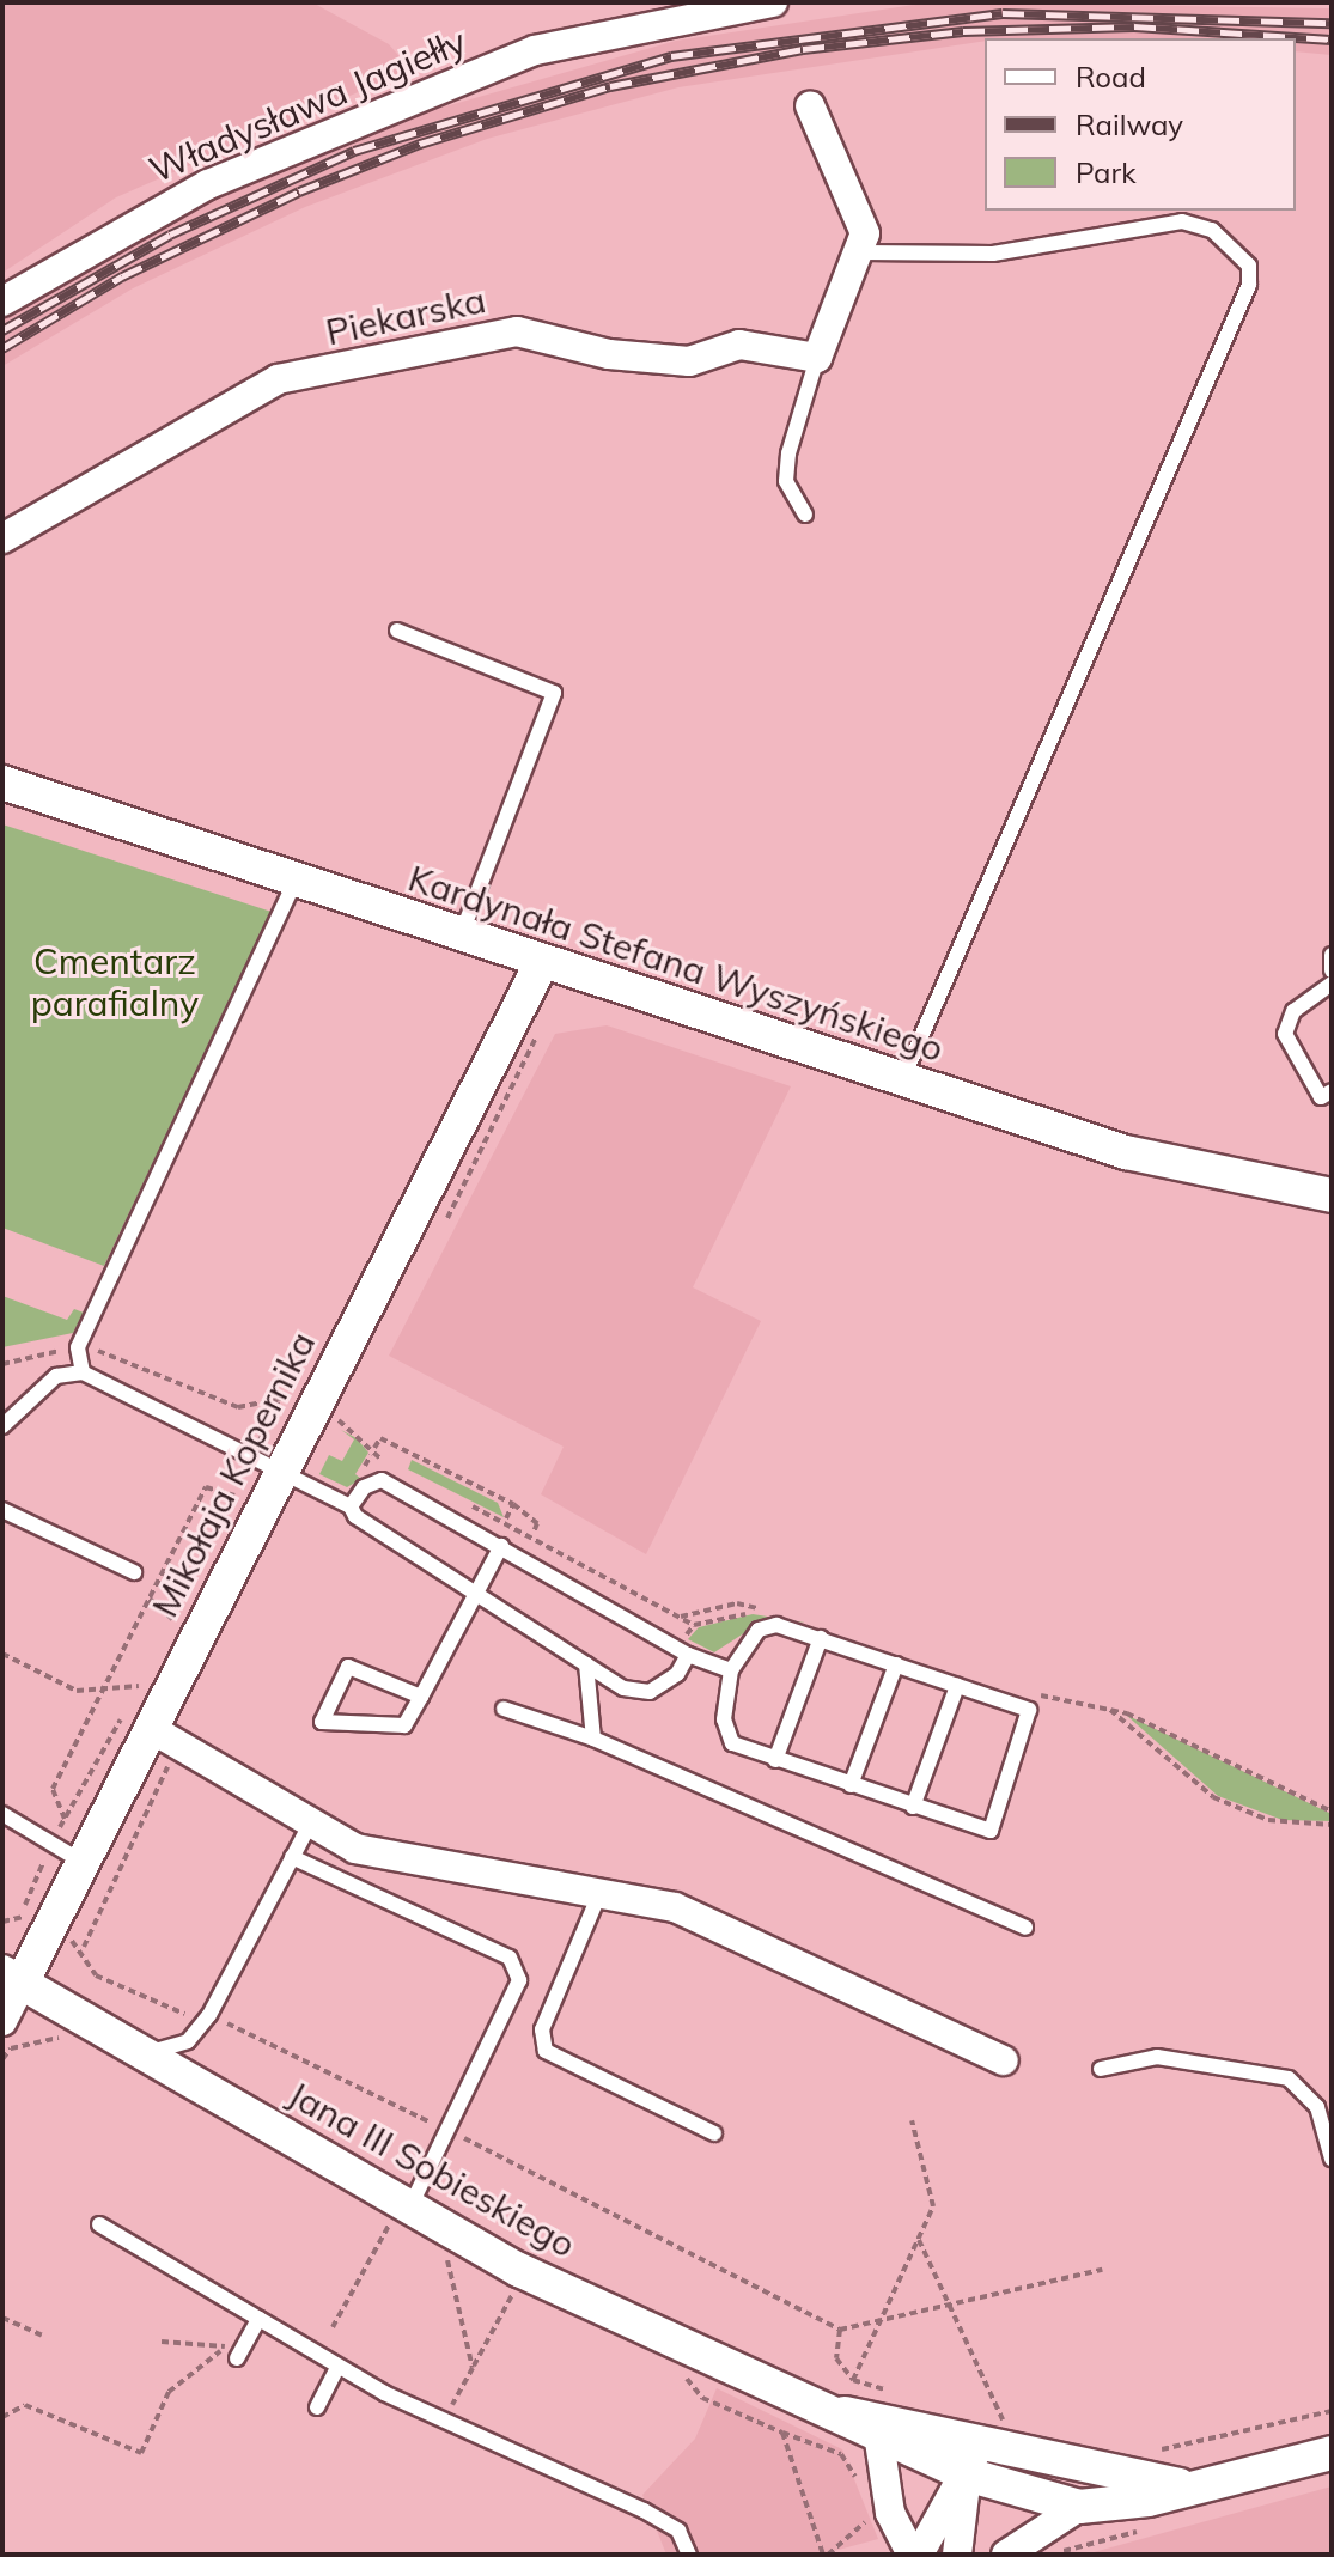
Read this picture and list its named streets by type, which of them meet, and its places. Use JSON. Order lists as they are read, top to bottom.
{
  "streets": {
    "street": [
      "Władysława Jagiełły",
      "Piekarska",
      "Kardynała Stefana Wyszyńskiego",
      "Mikołaja Kopernika",
      "Jana III Sobieskiego"
    ]
  },
  "crossings": [
    ["Kardynała Stefana Wyszyńskiego", "Mikołaja Kopernika"],
    ["Mikołaja Kopernika", "Jana III Sobieskiego"]
  ],
  "parks": ["Cmentarz parafialny"],
  "legend": ["Road", "Railway", "Park"]
}
